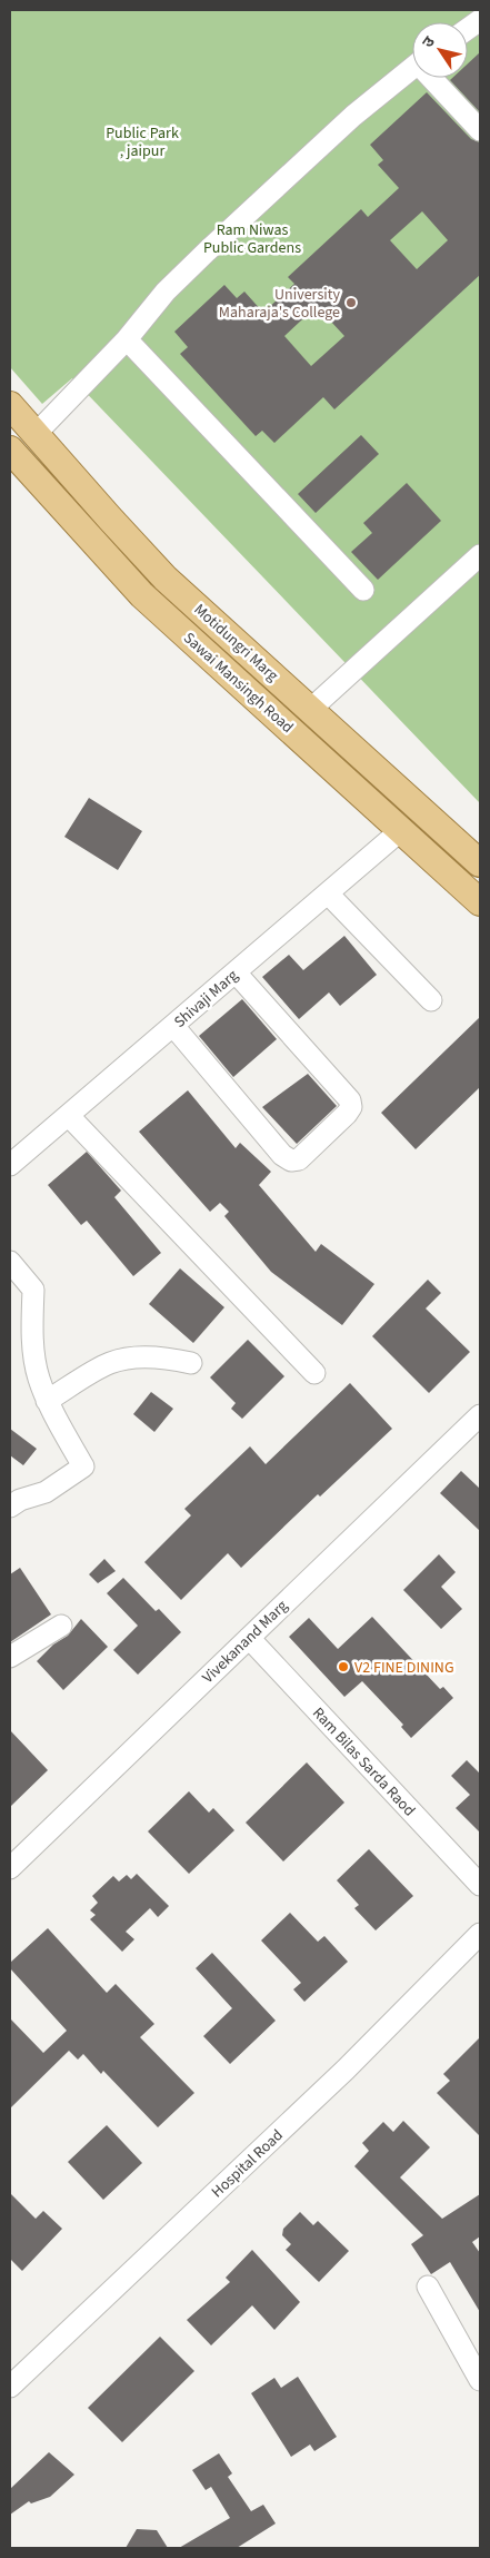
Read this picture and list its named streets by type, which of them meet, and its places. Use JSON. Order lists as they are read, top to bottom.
{
  "streets": {
    "main road": ["Motidungri Marg", "Sawai Mansingh Road"],
    "street": [
      "Shivaji Marg",
      "Vivekanand Marg",
      "Ram Bilas Sarda Raod",
      "Hospital Road"
    ]
  },
  "crossings": [
    ["Sawai Mansingh Road", "Shivaji Marg"],
    ["Vivekanand Marg", "Ram Bilas Sarda Raod"]
  ],
  "parks": ["Public Park , jaipur", "Ram Niwas Public Gardens"],
  "places": ["University Maharaja's College", "V2 FINE DINING"],
  "north": "top left"
}
